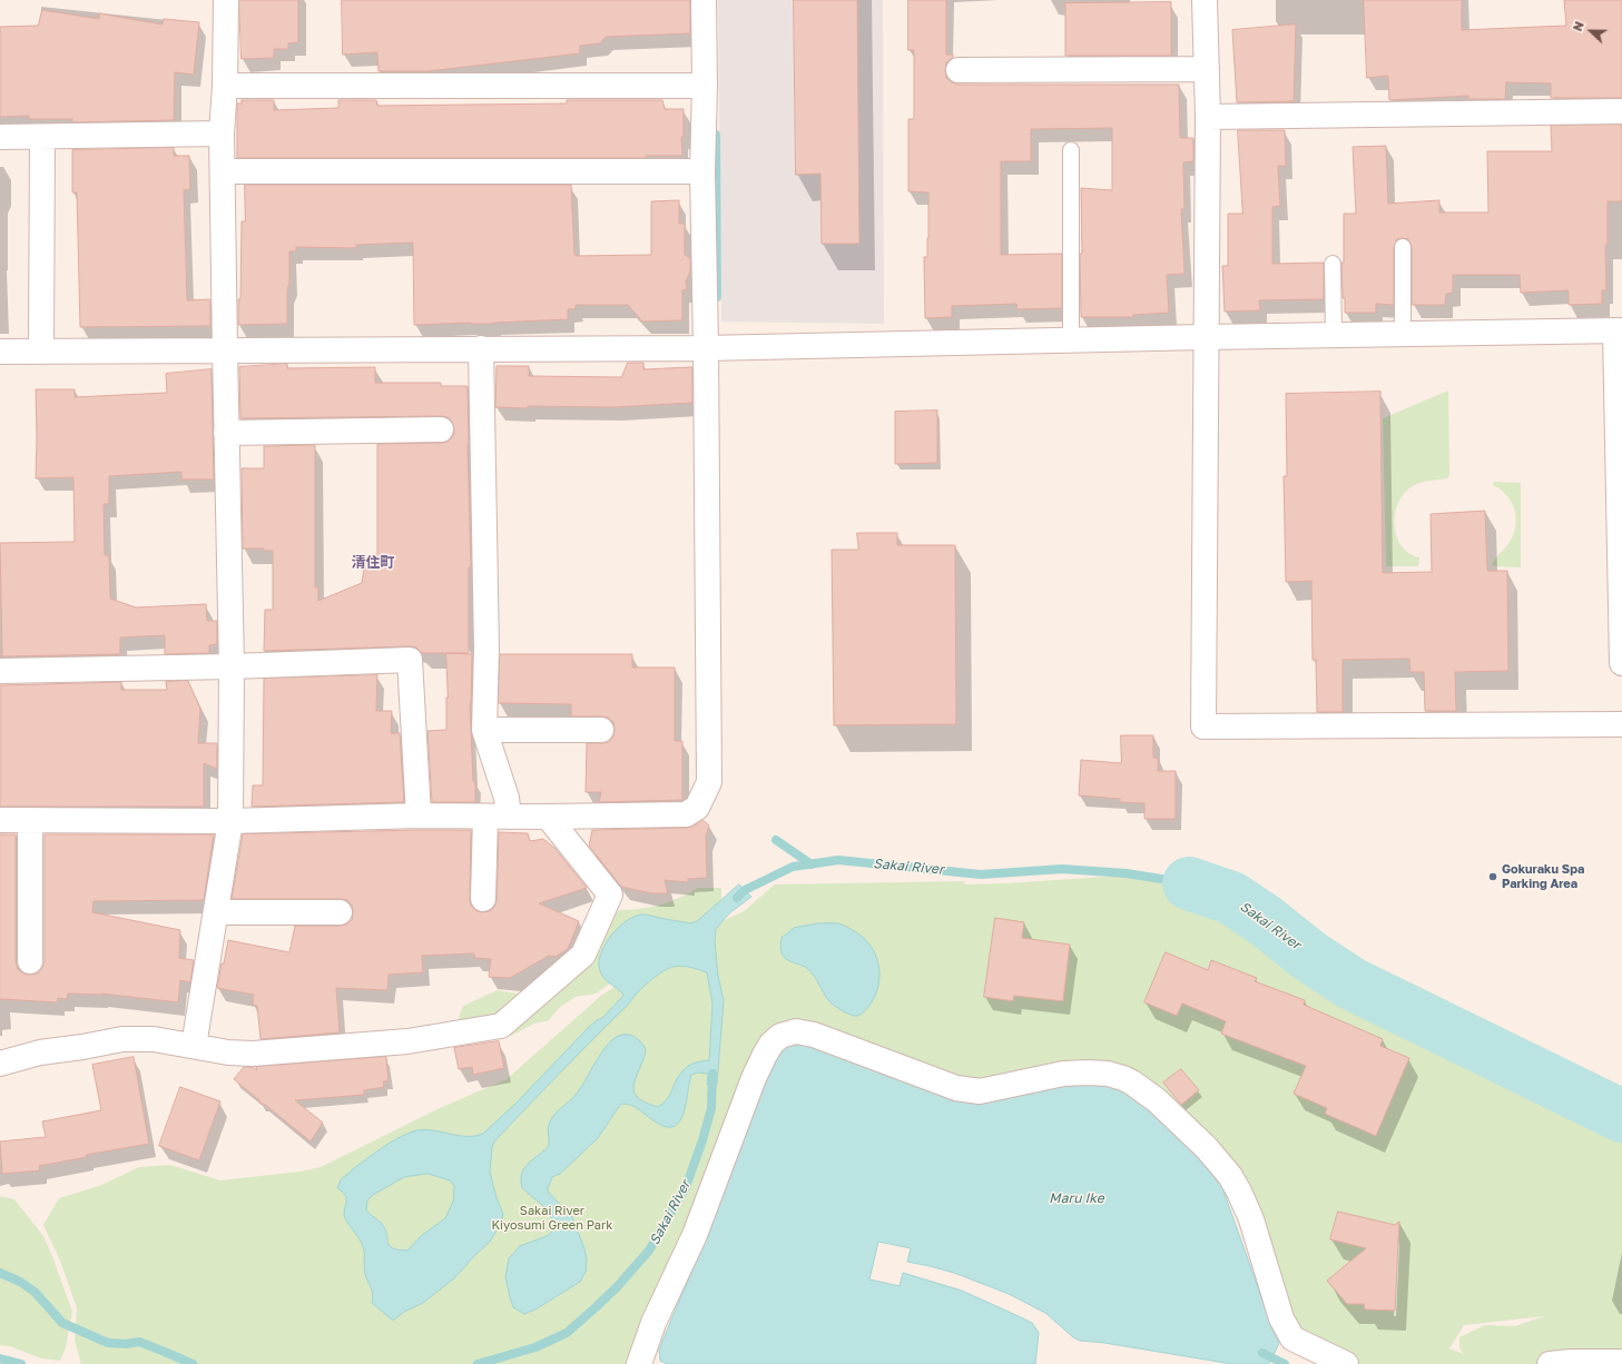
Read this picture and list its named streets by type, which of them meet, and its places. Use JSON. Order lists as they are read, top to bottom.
{
  "districts": ["清住町"],
  "water": ["Sakai River", "Maru Ike"],
  "parks": ["Sakai River Kiyosumi Green Park"],
  "places": ["Gokuraku Spa Parking Area"],
  "north": "left"
}
